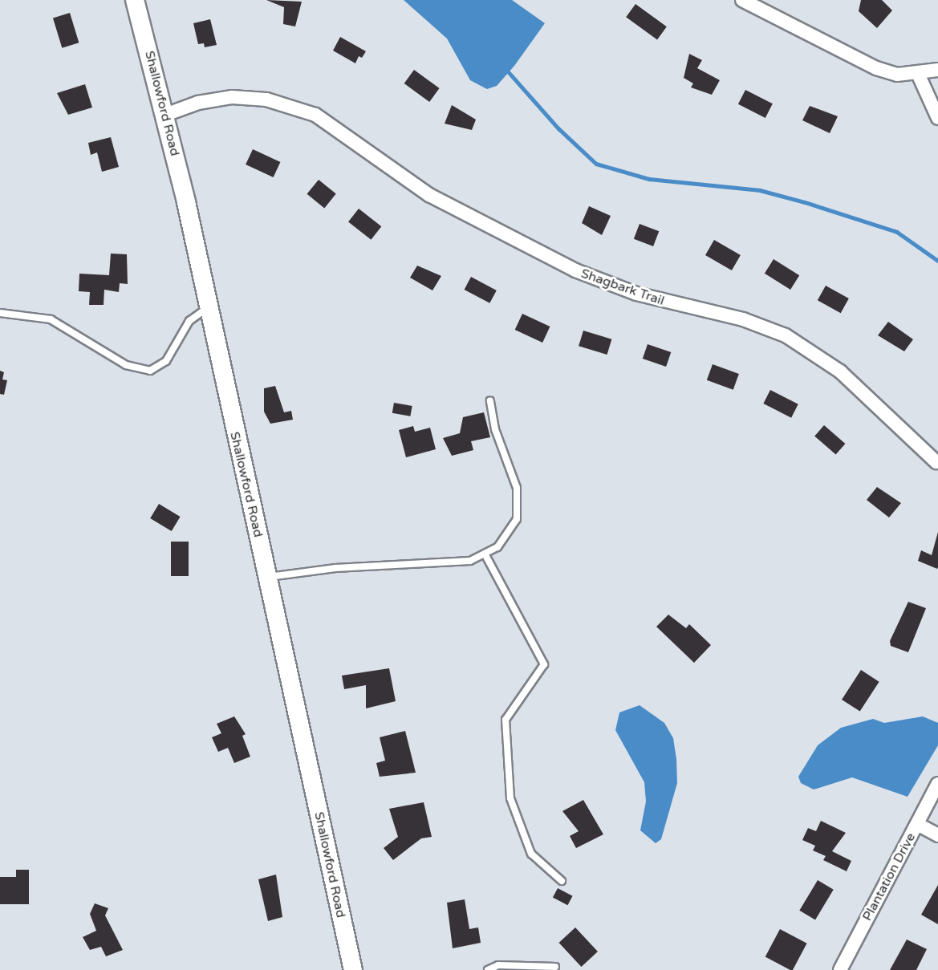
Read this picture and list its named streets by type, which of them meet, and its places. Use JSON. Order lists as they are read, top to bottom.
{
  "streets": {
    "street": ["Shallowford Road", "Shagbark Trail", "Plantation Drive"]
  },
  "crossings": [
    ["Shallowford Road", "Shagbark Trail"]
  ]
}
